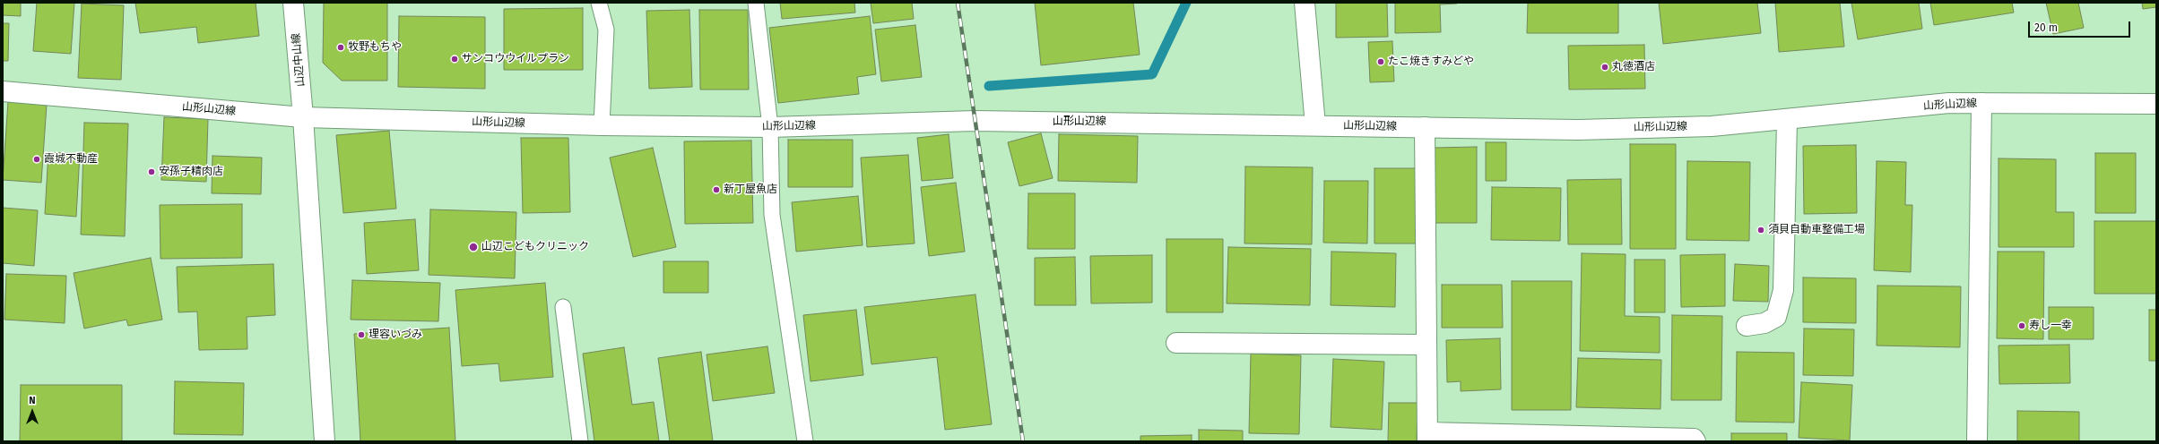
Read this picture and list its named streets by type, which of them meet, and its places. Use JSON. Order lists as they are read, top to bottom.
{
  "streets": {
    "main road": ["山辺中山線", "山形山辺線"]
  },
  "crossings": [
    ["山辺中山線", "山形山辺線"]
  ],
  "places": [
    "牧野もちや",
    "サンコウウイルプラン",
    "たこ焼きすみどや",
    "丸徳酒店",
    "霞城不動産",
    "安孫子精肉店",
    "新丁屋魚店",
    "須貝自動車整備工場",
    "山辺こどもクリニック",
    "寿し一幸",
    "理容いづみ"
  ],
  "scale_bar": "20 m",
  "north": "top"
}
